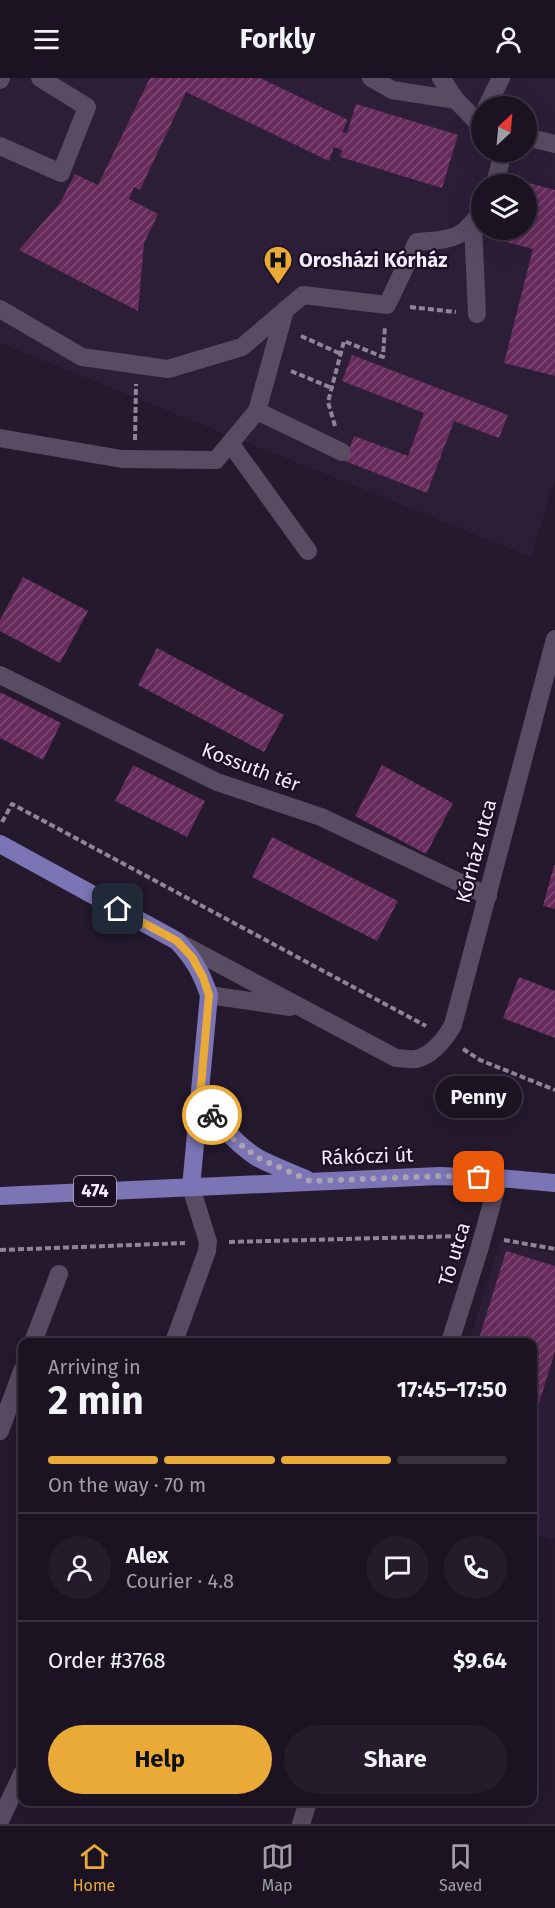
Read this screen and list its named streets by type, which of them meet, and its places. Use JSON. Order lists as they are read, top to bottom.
{
  "streets": {
    "main road": ["Rákóczi út", "474"],
    "street": ["Kossuth tér", "Kórház utca", "Tó utca"]
  },
  "crossings": [
    ["Kossuth tér", "Kórház utca"],
    ["Rákóczi út", "Tó utca"]
  ],
  "places": {
    "hospital": ["Orosházi Kórház"],
    "other": ["Penny"]
  },
  "north": "top right",
  "page": {
    "header": "Forkly",
    "bubble": "Penny",
    "heading": ["2 min", "Arriving in", "17:45–17:50"],
    "panel": [
      "Alex",
      "Courier · 4.8",
      "Order #3768",
      "$9.64"
    ],
    "bar": "On the way · 70 m",
    "buttons": ["Help", "Share"],
    "tabs": ["Home", "Map", "Saved"]
  }
}
